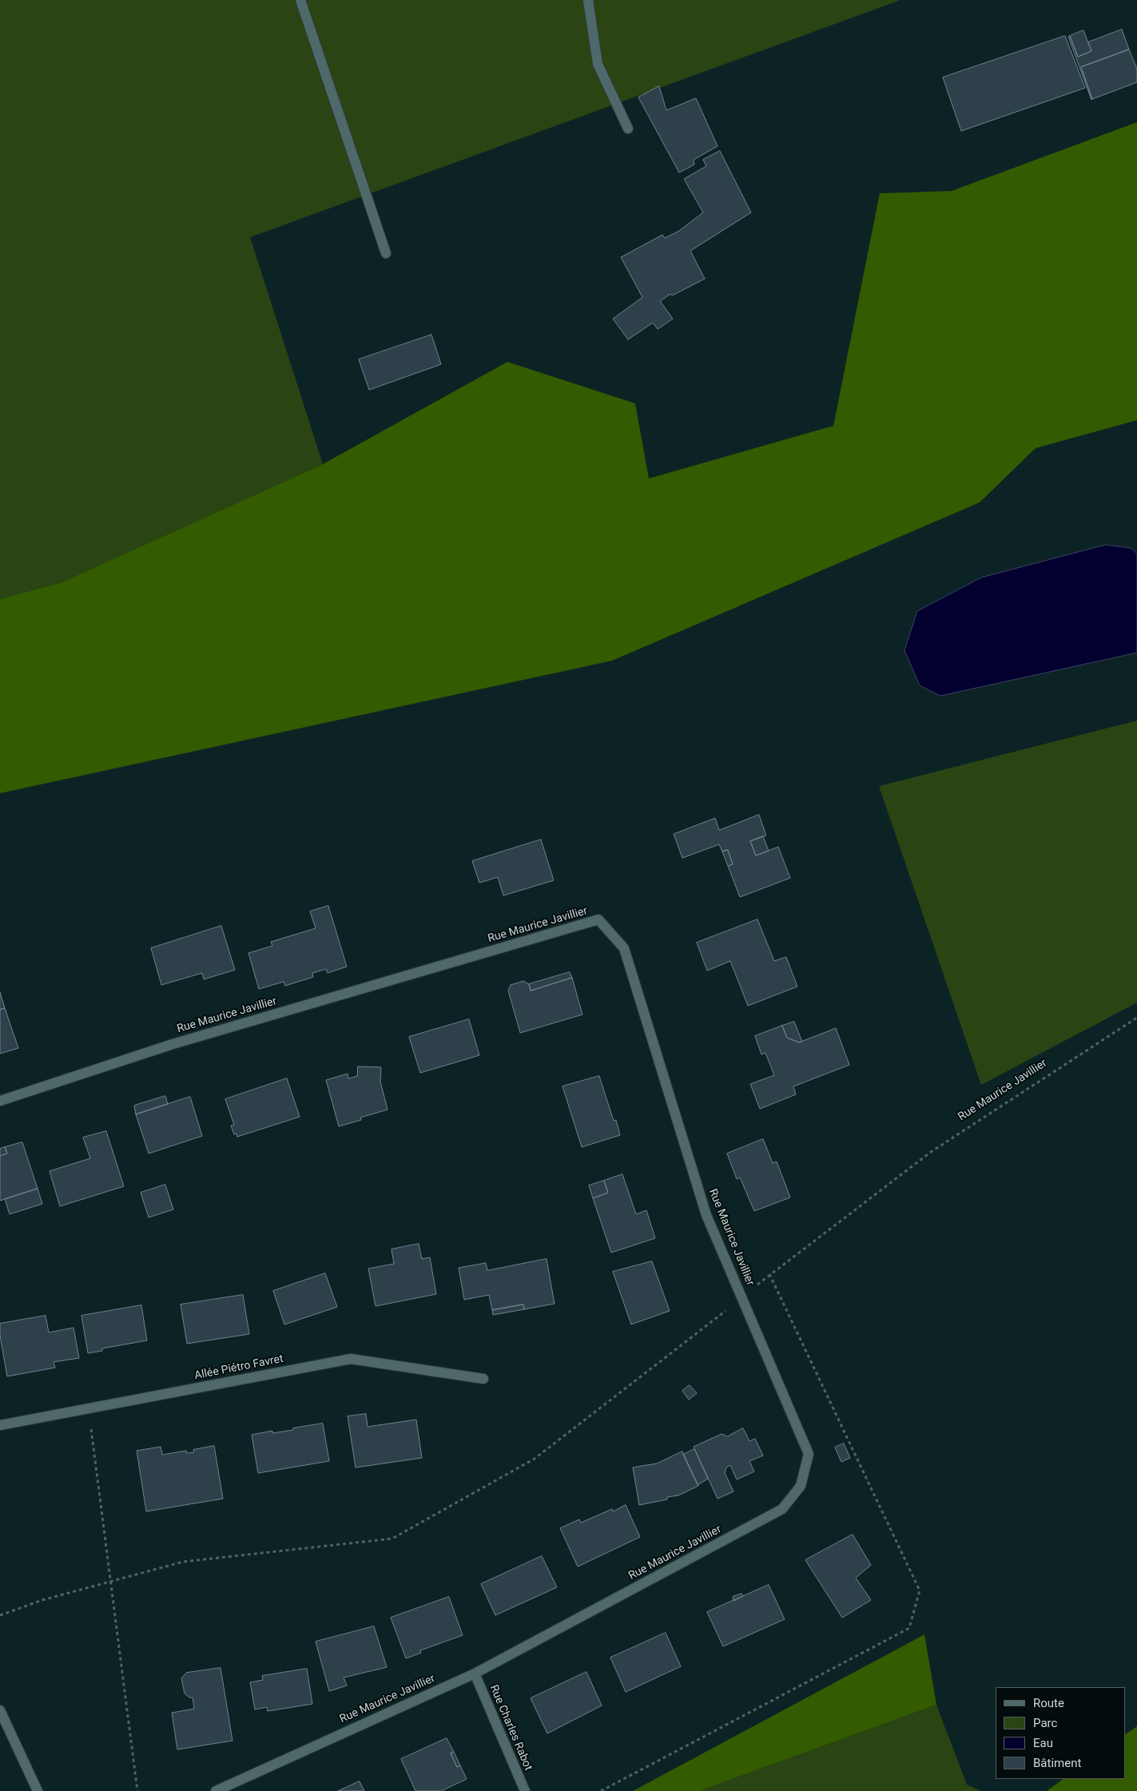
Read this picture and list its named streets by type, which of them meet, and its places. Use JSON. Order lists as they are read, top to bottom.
{
  "streets": {
    "street": ["Rue Maurice Javillier", "Allée Piétro Favret", "Rue Charles Rabot"]
  },
  "crossings": [
    ["Rue Maurice Javillier", "Rue Charles Rabot"]
  ],
  "legend": [
    "Route",
    "Parc",
    "Eau",
    "Bâtiment"
  ]
}
